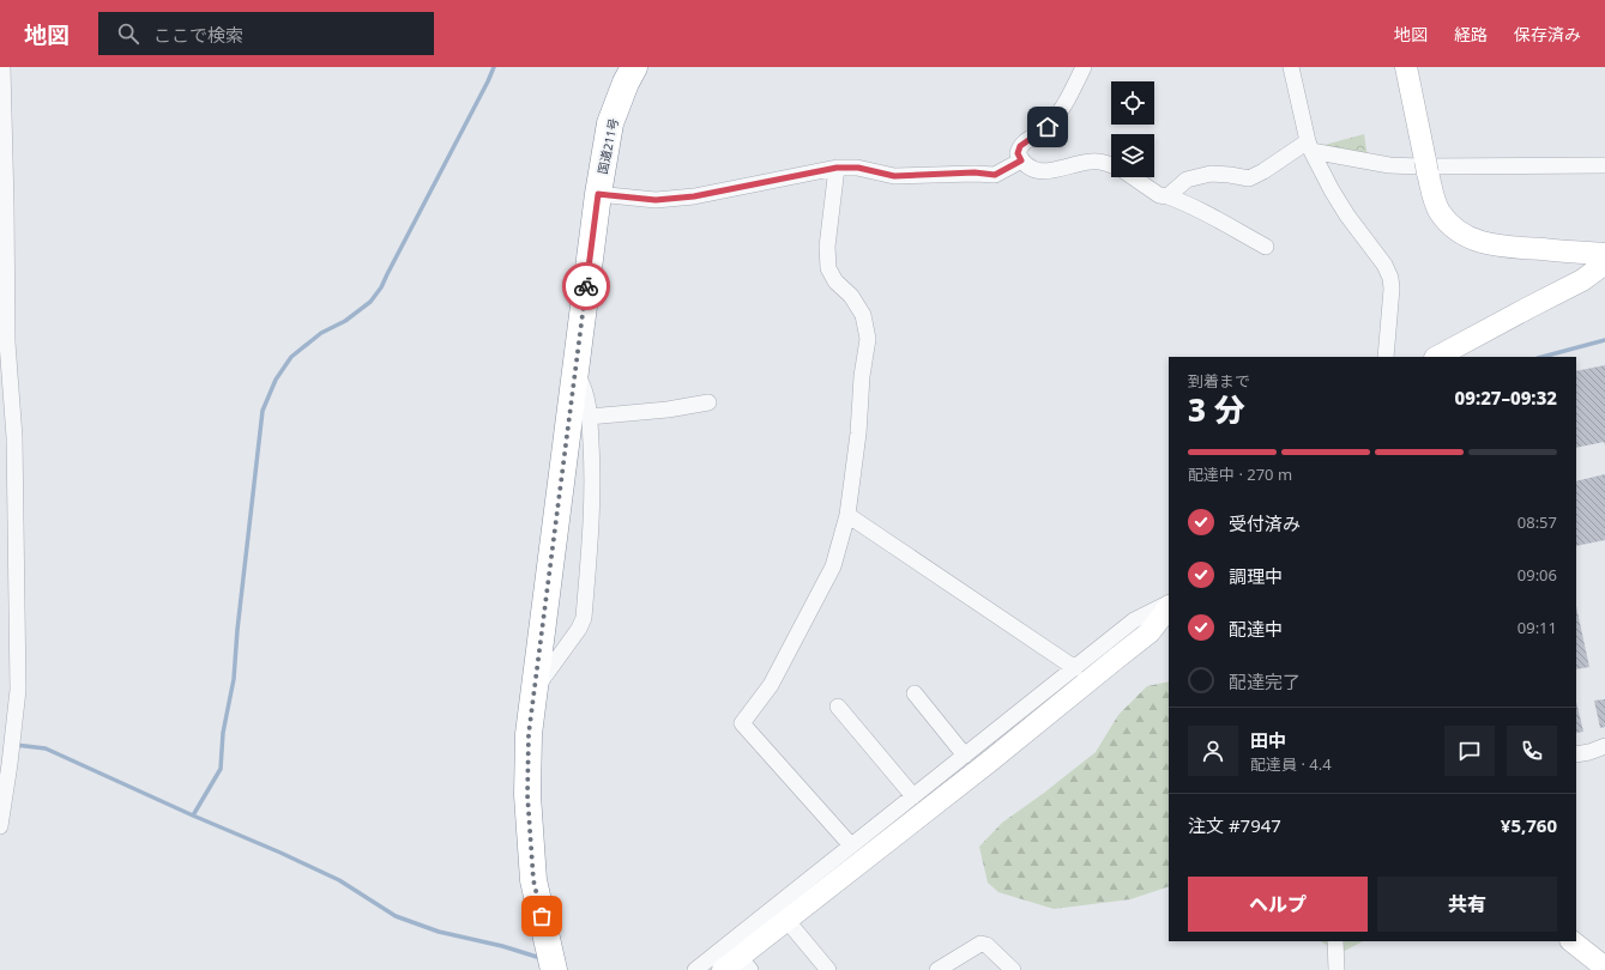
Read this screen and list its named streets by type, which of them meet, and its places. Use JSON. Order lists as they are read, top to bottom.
{
  "streets": {
    "highway": ["国道211号"]
  },
  "page": {
    "header": "地図",
    "search": "ここで検索",
    "nav": ["地図", "経路", "保存済み"],
    "heading": ["3 分", "到着まで", "09:27–09:32"],
    "panel": [
      "田中",
      "配達員 · 4.4",
      "注文 #7947",
      "¥5,760"
    ],
    "bar": "配達中 · 270 m",
    "list": [
      ["受付済み", "08:57"],
      ["調理中", "09:06"],
      ["配達中", "09:11"],
      "配達完了"
    ],
    "buttons": ["ヘルプ", "共有"]
  }
}
